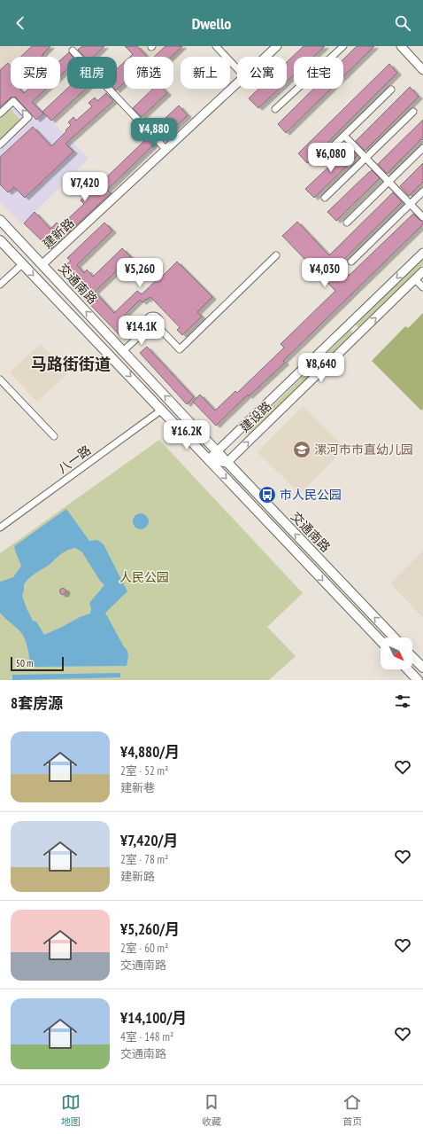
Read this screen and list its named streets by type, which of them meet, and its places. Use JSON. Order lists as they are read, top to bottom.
{
  "streets": {
    "main road": ["交通南路"],
    "street": ["建新路", "建设路", "八一路"]
  },
  "crossings": [
    ["建新路", "交通南路"],
    ["交通南路", "建设路"],
    ["交通南路", "八一路"]
  ],
  "districts": ["马路街街道"],
  "parks": ["人民公园"],
  "places": {
    "school or university": ["漯河市市直幼儿园"],
    "bus stop": ["市人民公园"]
  },
  "scale_bar": "50 m",
  "north": "bottom right",
  "page": {
    "header": "Dwello",
    "chip": [
      "买房",
      "租房",
      "筛选",
      "新上",
      "公寓",
      "住宅"
    ],
    "price": [
      "¥4,880",
      "¥6,080",
      "¥7,420",
      "¥5,260",
      "¥4,030",
      "¥14.1K",
      "¥8,640",
      "¥16.2K"
    ],
    "scale": "50 m",
    "heading": "8套房源",
    "list": [
      {
        "name": "¥4,880/月",
        "note": "2室 · 52 m² · 建新巷"
      },
      {
        "name": "¥7,420/月",
        "note": "2室 · 78 m² · 建新路"
      },
      {
        "name": "¥5,260/月",
        "note": "2室 · 60 m² · 交通南路"
      },
      {
        "name": "¥14,100/月",
        "note": "4室 · 148 m² · 交通南路"
      }
    ],
    "tabs": ["地图", "收藏", "首页"]
  }
}
